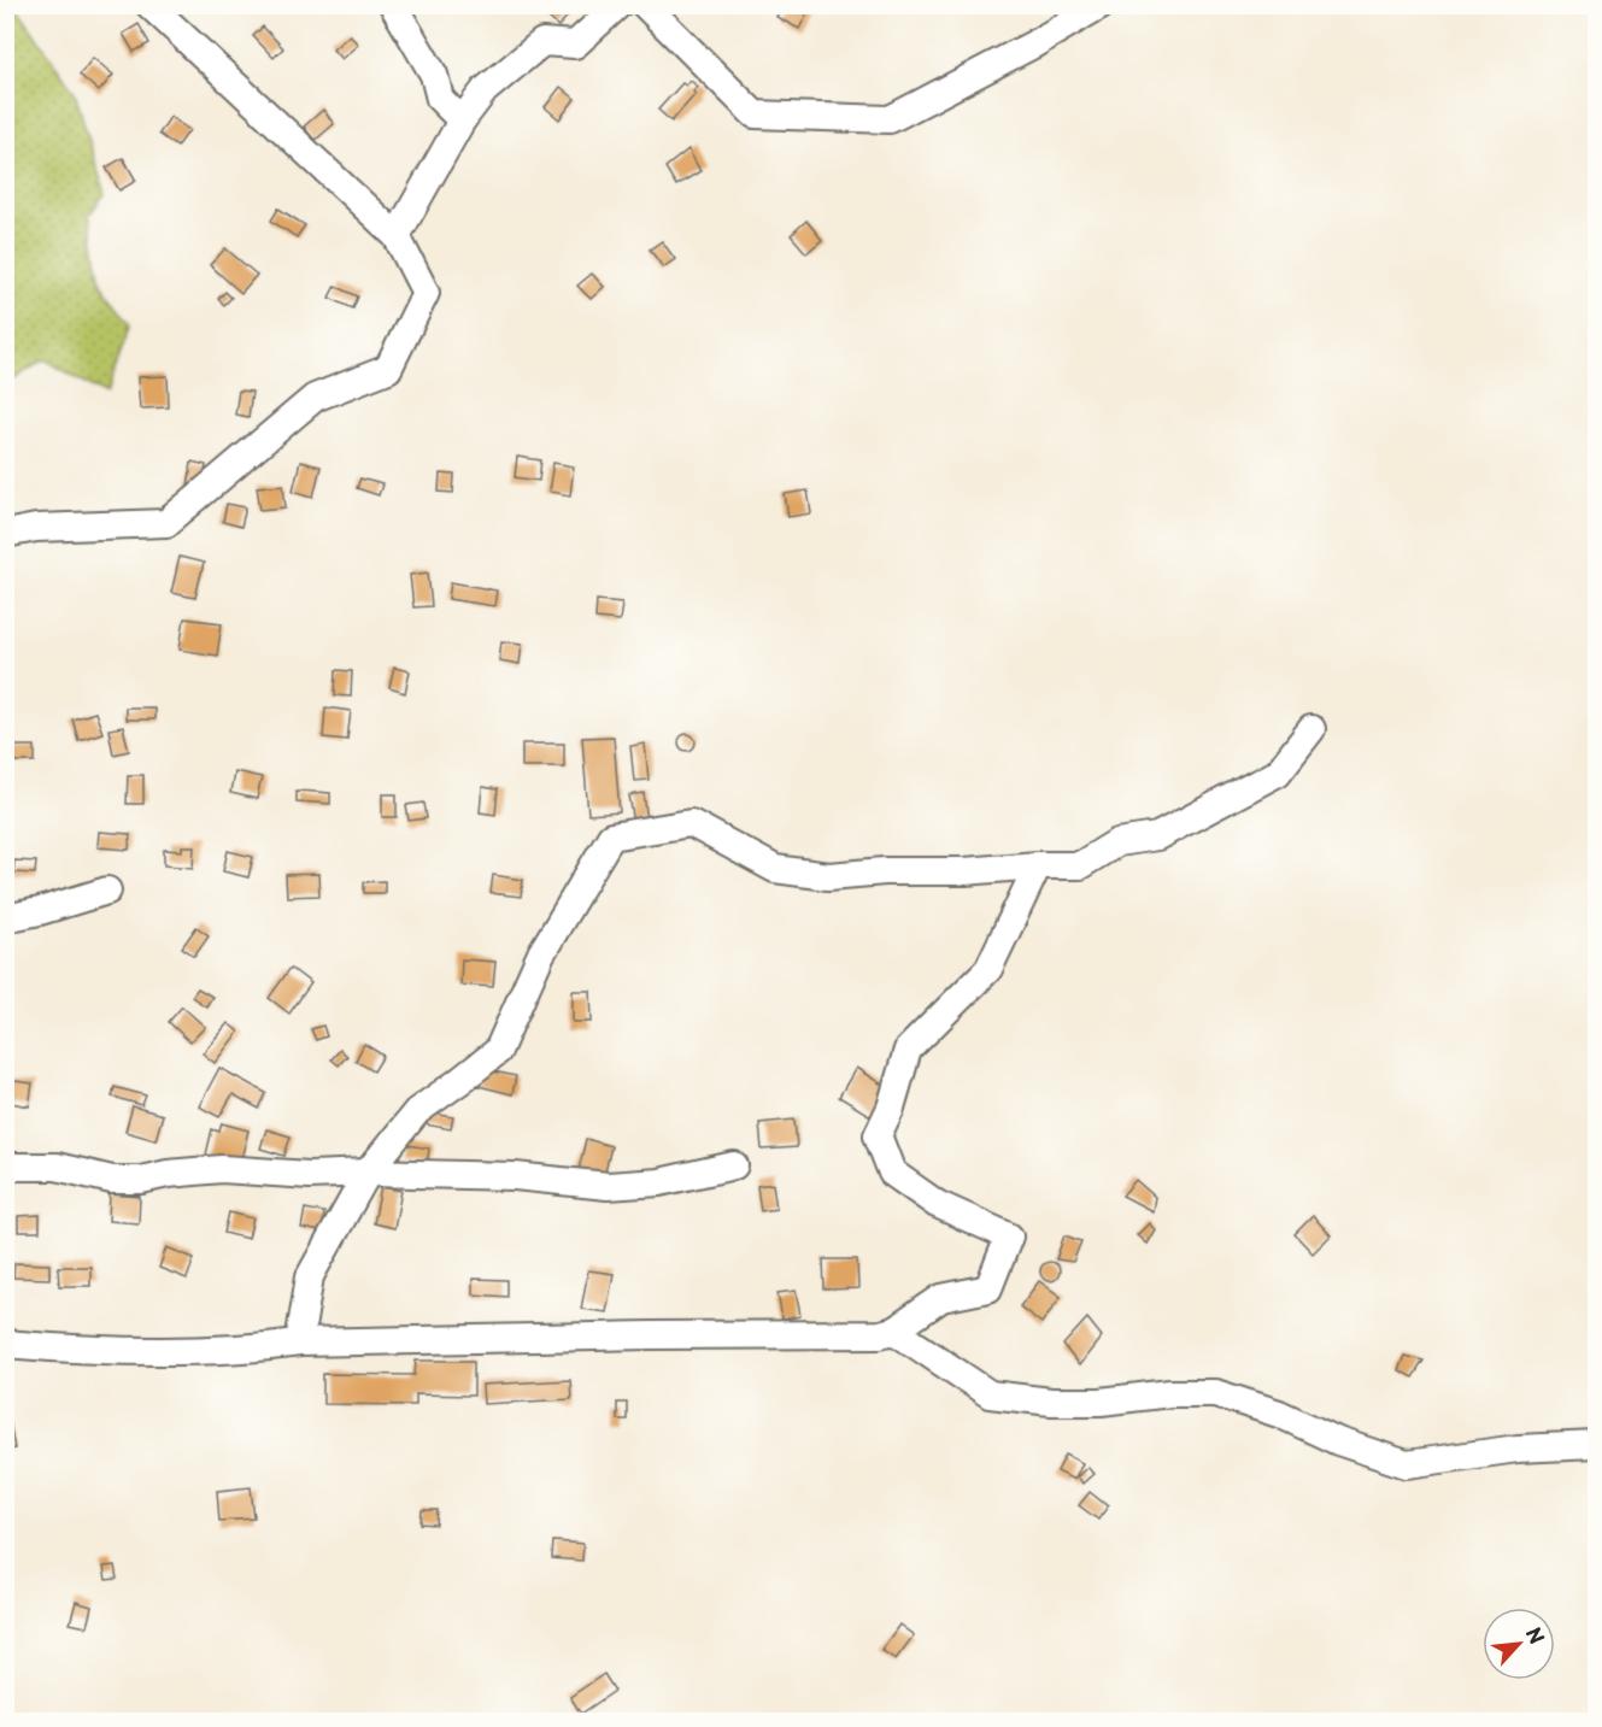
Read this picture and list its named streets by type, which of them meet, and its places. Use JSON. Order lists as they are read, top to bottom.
{
  "north": "top right"
}
